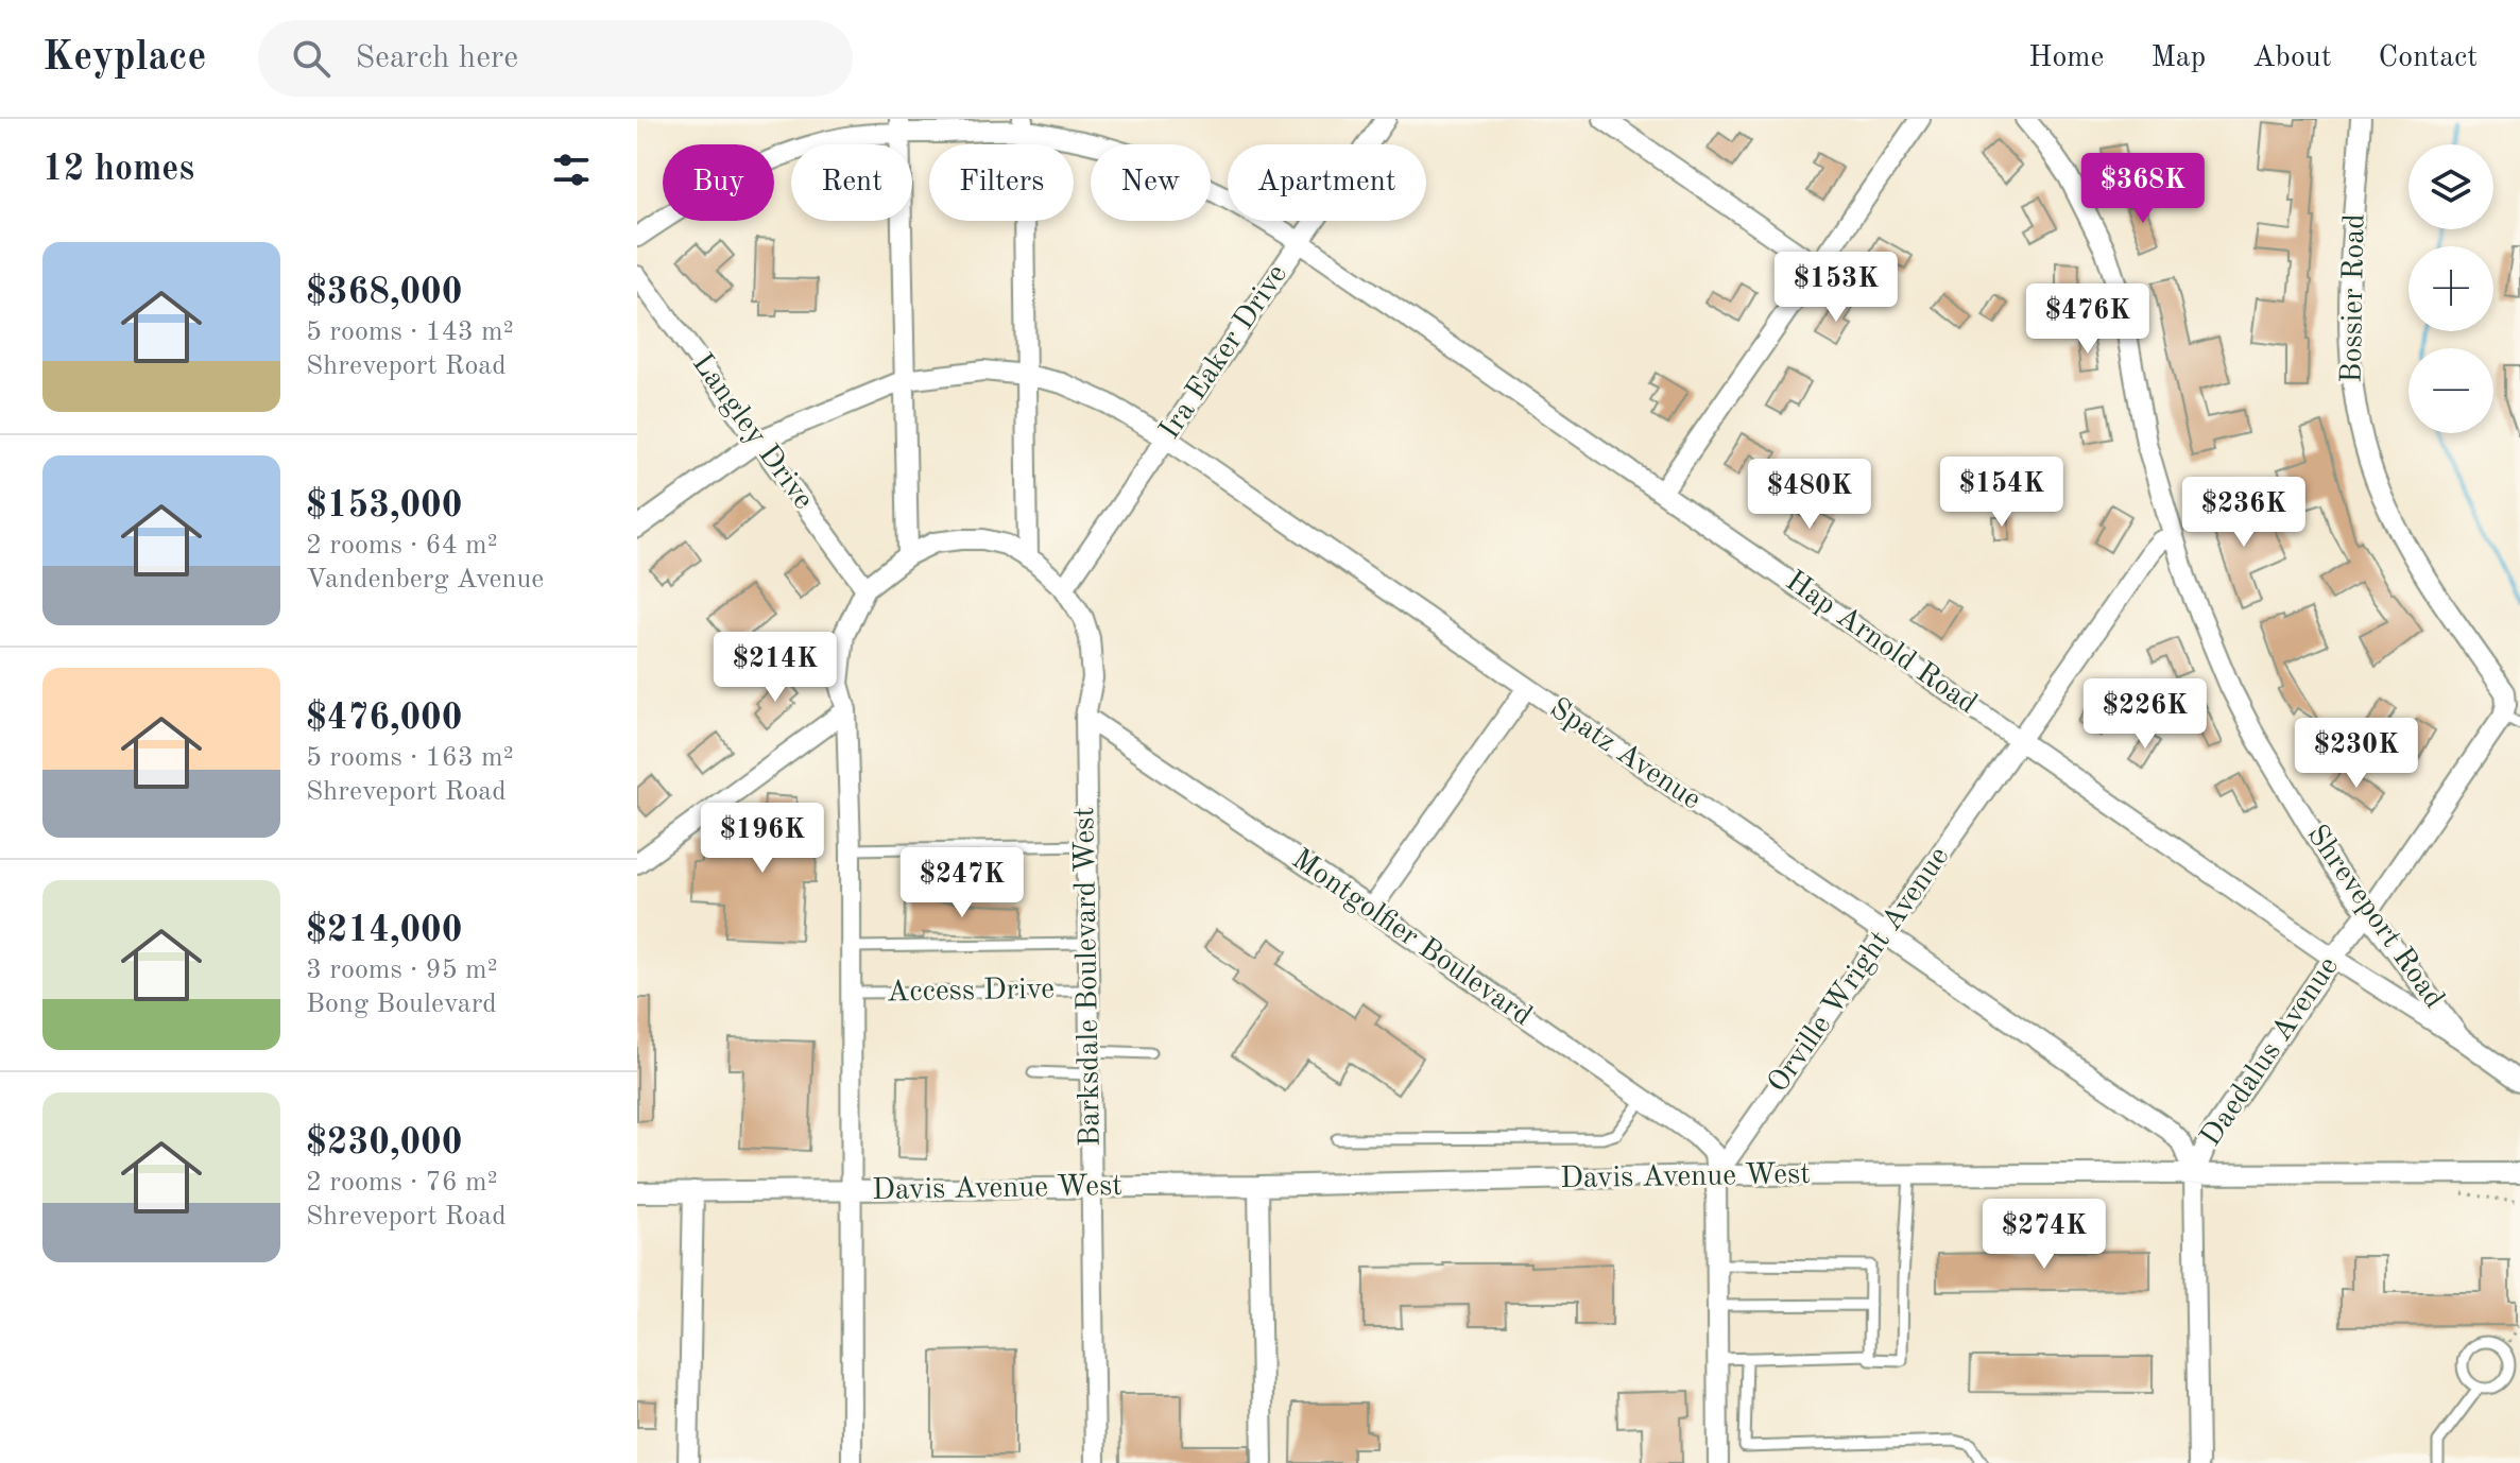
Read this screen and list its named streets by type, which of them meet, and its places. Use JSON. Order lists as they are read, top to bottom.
{
  "streets": {
    "street": [
      "Bossier Road",
      "Ira Eaker Drive",
      "Langley Drive",
      "Hap Arnold Road",
      "Spatz Avenue",
      "Shreveport Road",
      "Montgolfier Boulevard",
      "Orville Wright Avenue",
      "Barksdale Boulevard West",
      "Daedalus Avenue",
      "Davis Avenue West"
    ],
    "lane": ["Access Drive"]
  },
  "crossings": [
    ["Bossier Road", "Daedalus Avenue"],
    ["Ira Eaker Drive", "Hap Arnold Road"],
    ["Ira Eaker Drive", "Spatz Avenue"],
    ["Ira Eaker Drive", "Barksdale Boulevard West"],
    ["Hap Arnold Road", "Shreveport Road"],
    ["Hap Arnold Road", "Orville Wright Avenue"],
    ["Hap Arnold Road", "Daedalus Avenue"],
    ["Spatz Avenue", "Orville Wright Avenue"],
    ["Spatz Avenue", "Daedalus Avenue"],
    ["Spatz Avenue", "Davis Avenue West"],
    ["Shreveport Road", "Orville Wright Avenue"],
    ["Shreveport Road", "Daedalus Avenue"],
    ["Montgolfier Boulevard", "Orville Wright Avenue"],
    ["Montgolfier Boulevard", "Barksdale Boulevard West"],
    ["Montgolfier Boulevard", "Davis Avenue West"],
    ["Orville Wright Avenue", "Davis Avenue West"],
    ["Barksdale Boulevard West", "Access Drive"],
    ["Barksdale Boulevard West", "Davis Avenue West"],
    ["Daedalus Avenue", "Davis Avenue West"]
  ],
  "page": {
    "header": "Keyplace",
    "search": "Search here",
    "nav": [
      "Home",
      "Map",
      "About",
      "Contact"
    ],
    "heading": "12 homes",
    "map_buttons": ["+", "−"],
    "chip": [
      "Buy",
      "Rent",
      "Filters",
      "New",
      "Apartment"
    ],
    "price": [
      "$368K",
      "$153K",
      "$476K",
      "$154K",
      "$480K",
      "$236K",
      "$214K",
      "$226K",
      "$230K",
      "$196K",
      "$247K",
      "$274K"
    ],
    "list": [
      {
        "name": "$368,000",
        "note": "5 rooms · 143 m² · Shreveport Road"
      },
      {
        "name": "$153,000",
        "note": "2 rooms · 64 m² · Vandenberg Avenue"
      },
      {
        "name": "$476,000",
        "note": "5 rooms · 163 m² · Shreveport Road"
      },
      {
        "name": "$214,000",
        "note": "3 rooms · 95 m² · Bong Boulevard"
      },
      {
        "name": "$230,000",
        "note": "2 rooms · 76 m² · Shreveport Road"
      }
    ]
  }
}
